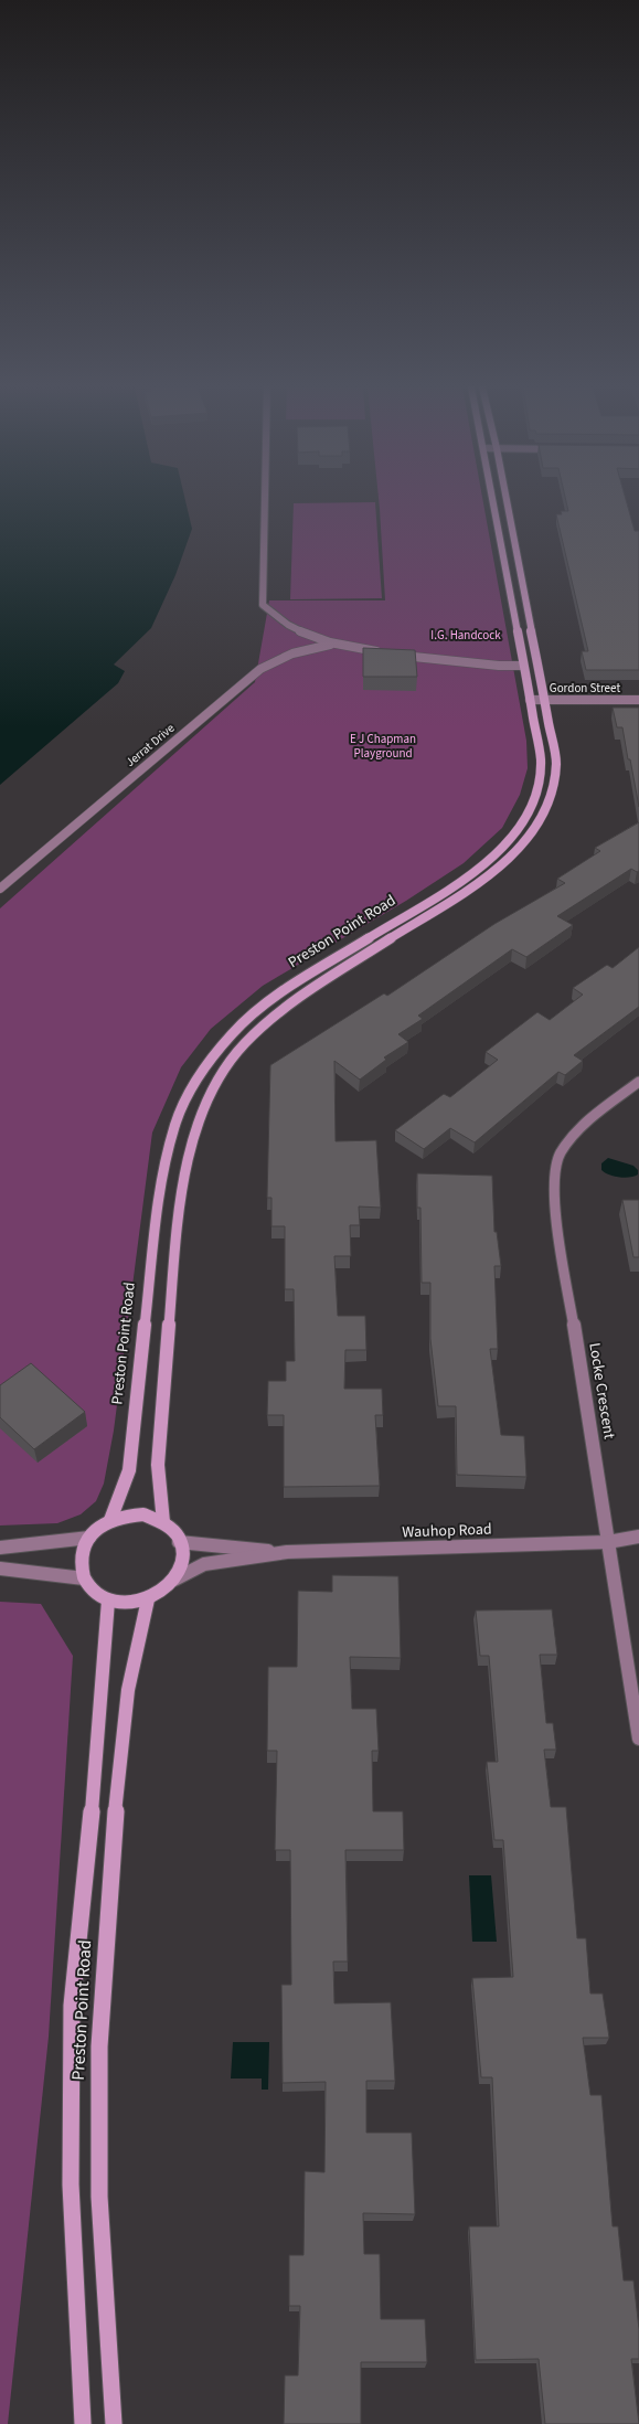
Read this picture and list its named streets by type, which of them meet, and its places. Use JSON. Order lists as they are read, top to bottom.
{
  "streets": {
    "main road": ["Preston Point Road"],
    "street": [
      "Gordon Street",
      "Jerrat Drive",
      "Locke Crescent",
      "Wauhop Road"
    ]
  },
  "crossings": [
    ["Gordon Street", "Preston Point Road"],
    ["Preston Point Road", "Wauhop Road"],
    ["Locke Crescent", "Wauhop Road"]
  ],
  "parks": ["I.G. Handcock", "E J Chapman Playground"]
}
